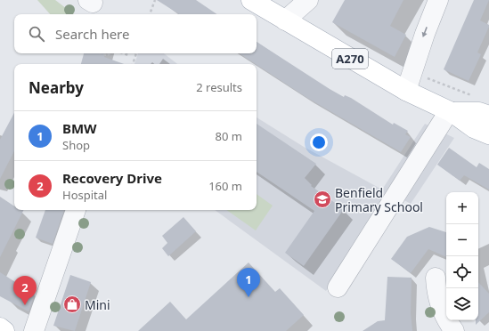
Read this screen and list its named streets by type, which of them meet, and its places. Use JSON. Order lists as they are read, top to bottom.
{
  "streets": {
    "main road": ["A270"]
  },
  "places": {
    "school or university": ["Benfield Primary School"],
    "shop": ["Mini"]
  },
  "page": {
    "search": "Search here",
    "heading": ["Nearby", "2 results"],
    "list": [
      {
        "mark": "1",
        "name": "BMW",
        "note": "Shop",
        "value": "80 m"
      },
      {
        "mark": "2",
        "name": "Recovery Drive",
        "note": "Hospital",
        "value": "160 m"
      }
    ],
    "map_buttons": ["+", "−"],
    "pins": ["1", "2"]
  }
}
